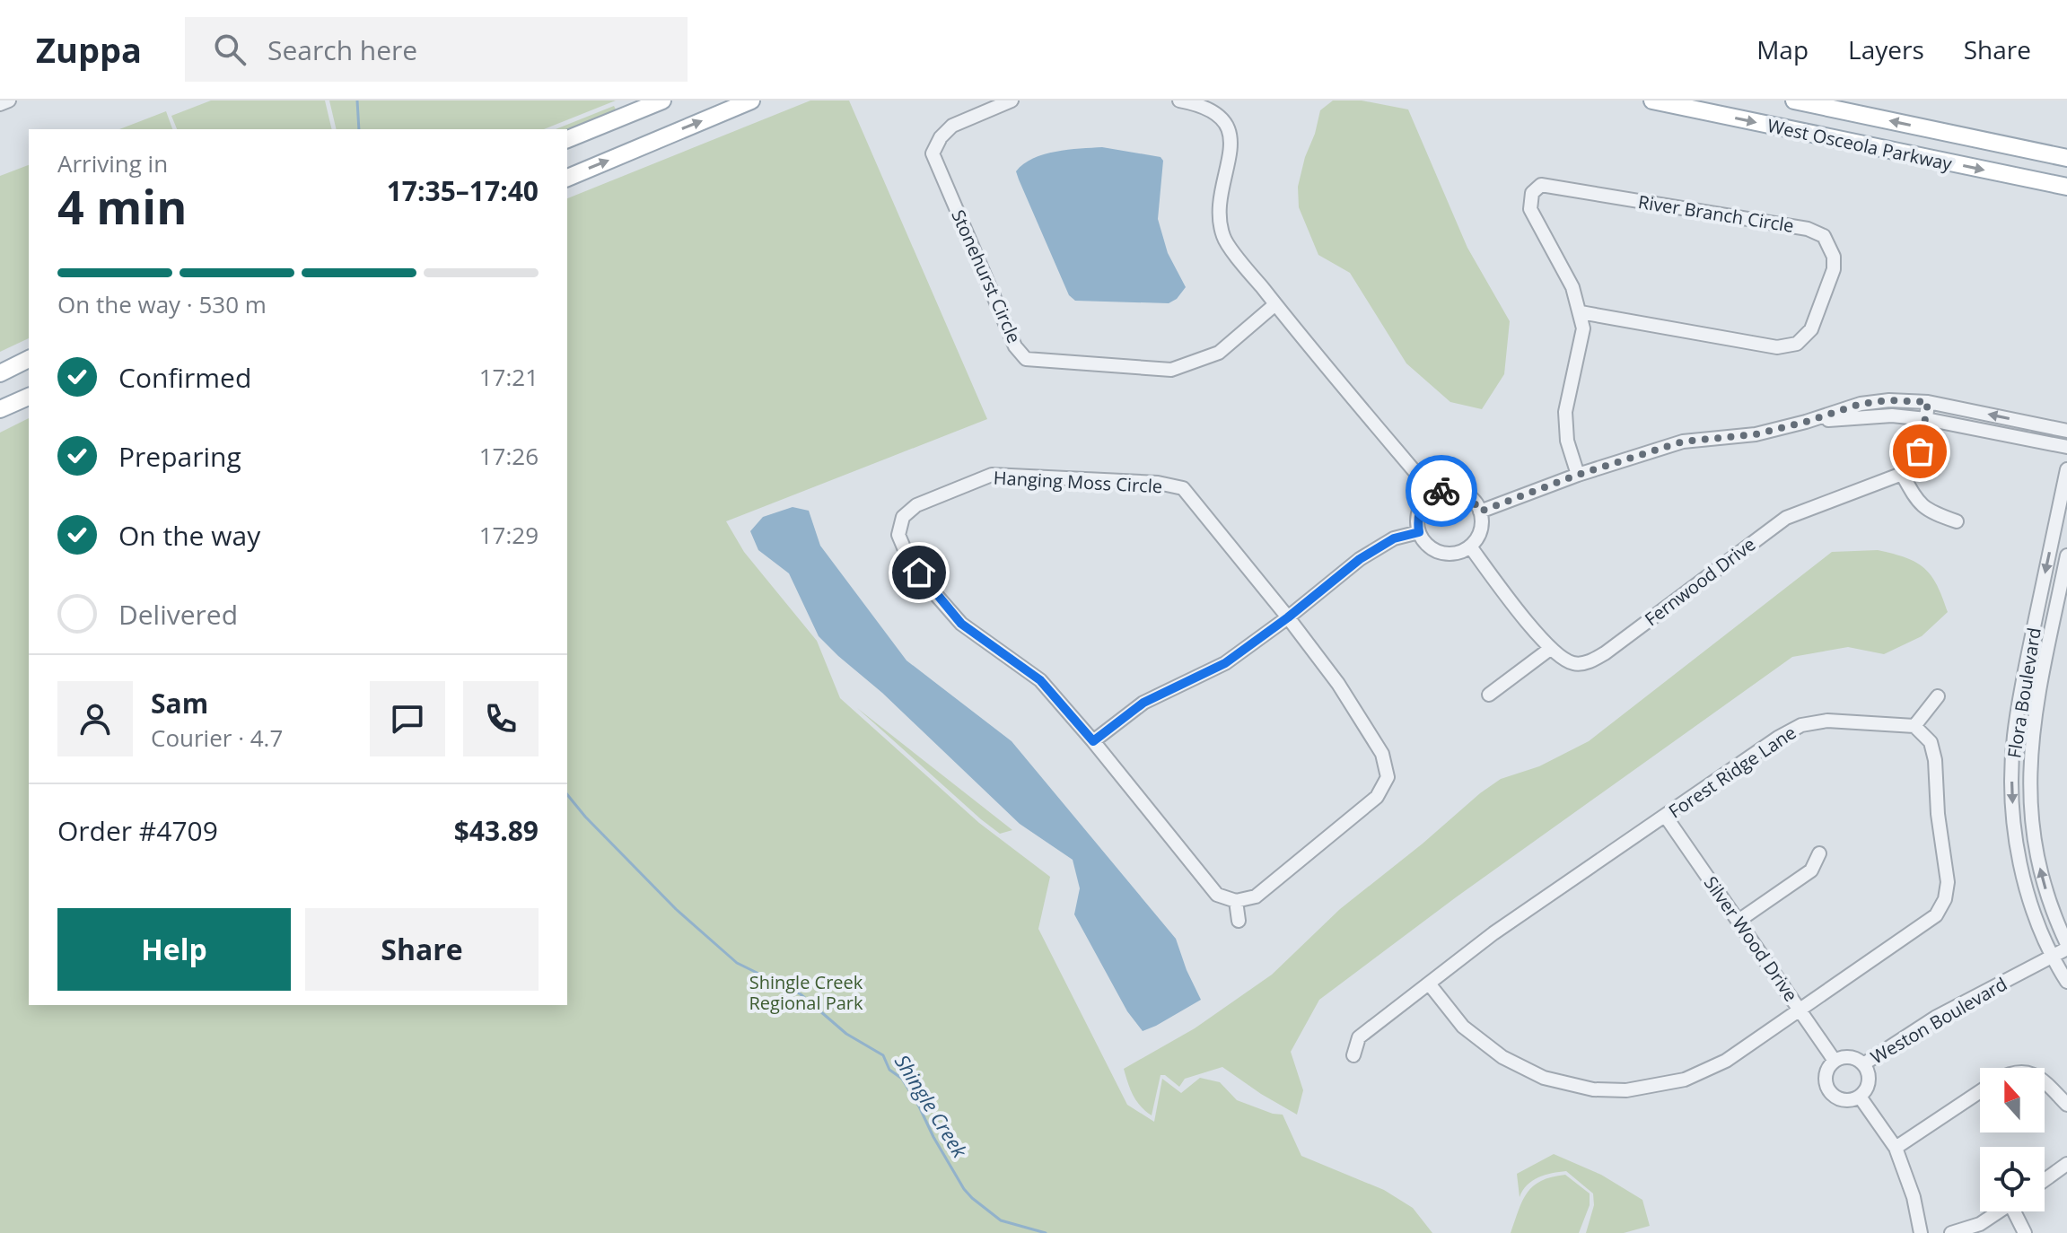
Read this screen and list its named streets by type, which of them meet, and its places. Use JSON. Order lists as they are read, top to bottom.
{
  "streets": {
    "main road": ["West Osceola Parkway"],
    "street": [
      "River Branch Circle",
      "Stonehurst Circle",
      "Hanging Moss Circle",
      "Fernwood Drive",
      "Flora Boulevard",
      "Forest Ridge Lane",
      "Silver Wood Drive",
      "Weston Boulevard"
    ]
  },
  "crossings": [
    ["Flora Boulevard", "Weston Boulevard"],
    ["Forest Ridge Lane", "Silver Wood Drive"],
    ["Silver Wood Drive", "Weston Boulevard"]
  ],
  "water": ["Shingle Creek"],
  "parks": ["Shingle Creek Regional Park"],
  "north": "top",
  "page": {
    "header": "Zuppa",
    "search": "Search here",
    "nav": ["Map", "Layers", "Share"],
    "heading": ["4 min", "Arriving in", "17:35–17:40"],
    "panel": [
      "Sam",
      "Courier · 4.7",
      "Order #4709",
      "$43.89"
    ],
    "bar": "On the way · 530 m",
    "list": [
      ["Confirmed", "17:21"],
      ["Preparing", "17:26"],
      ["On the way", "17:29"],
      "Delivered"
    ],
    "buttons": ["Help", "Share"]
  }
}
